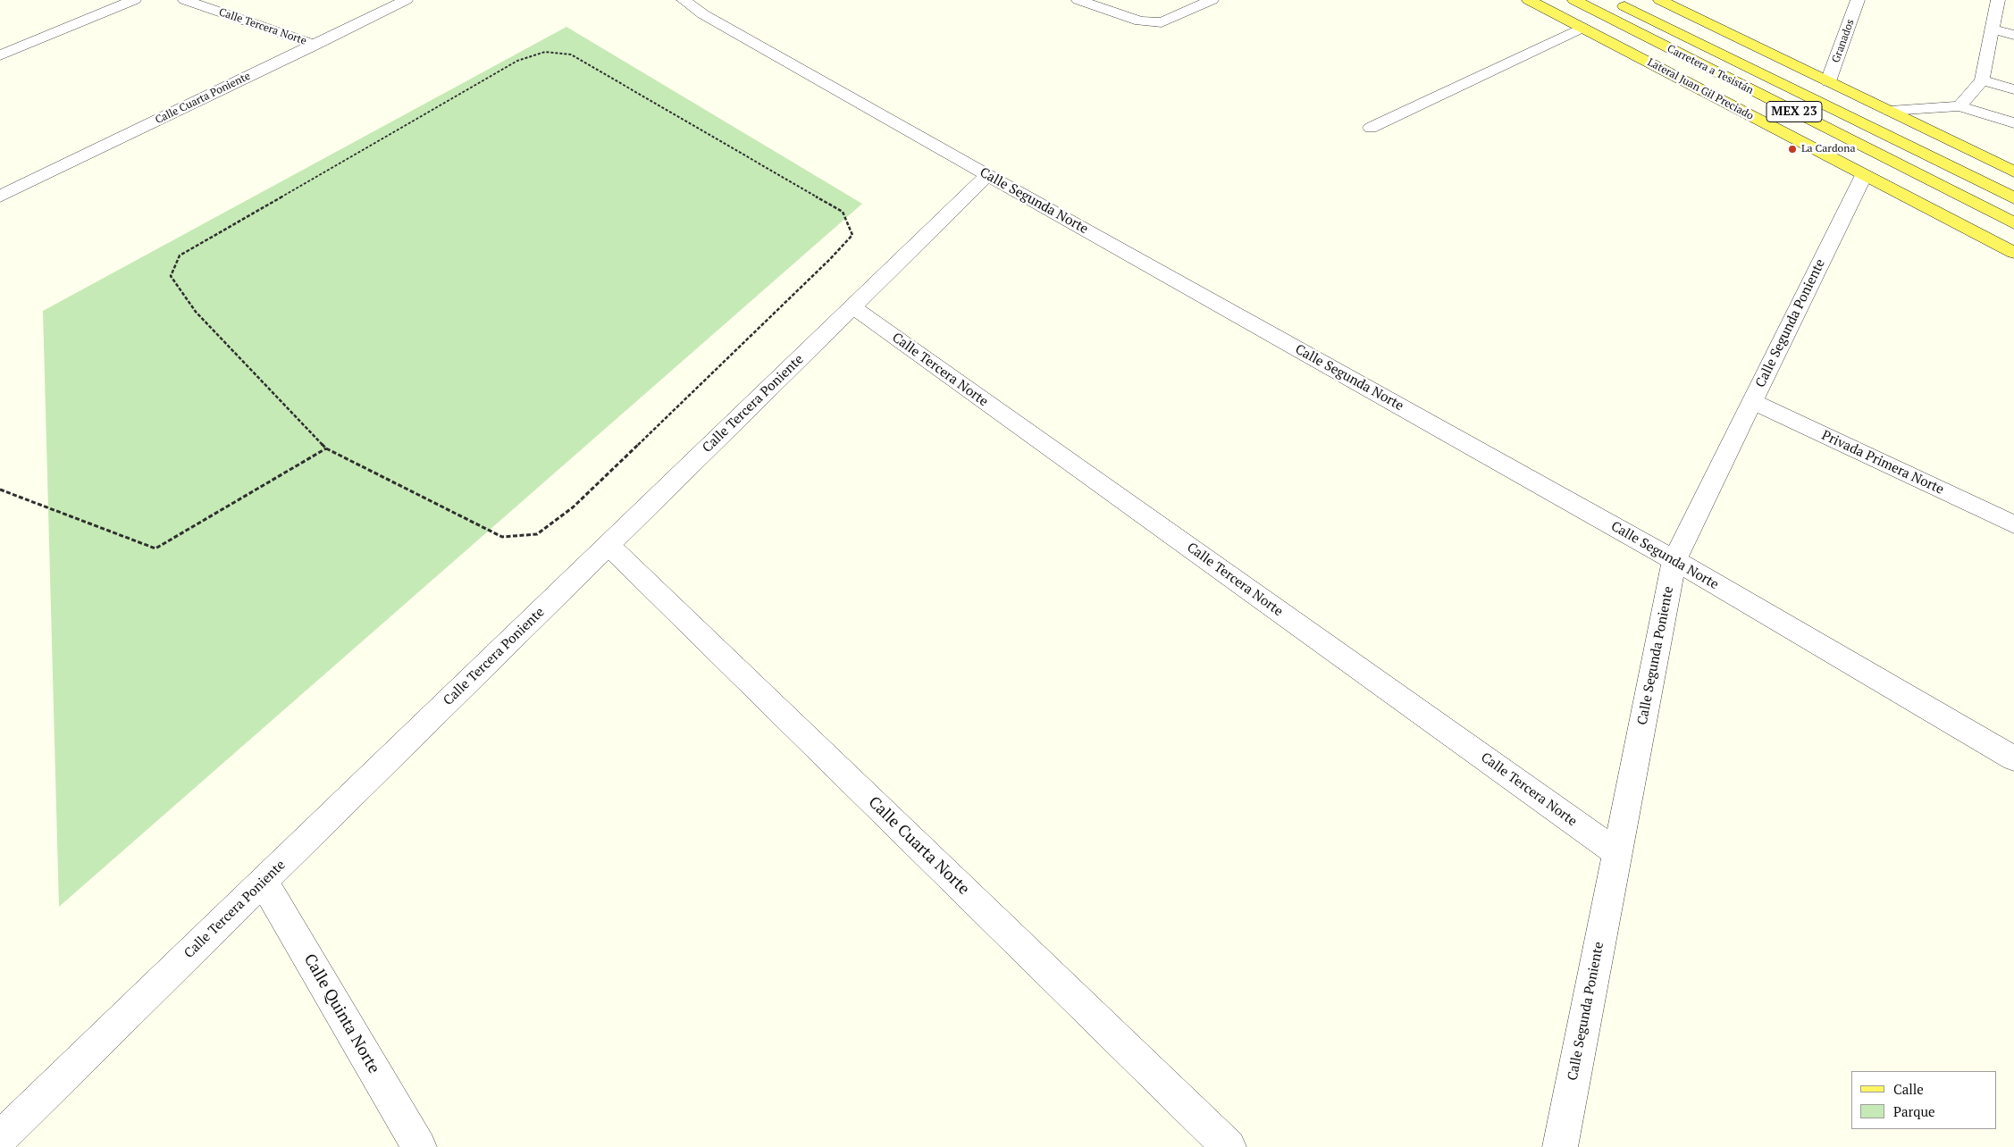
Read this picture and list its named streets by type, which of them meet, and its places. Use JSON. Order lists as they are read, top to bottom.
{
  "streets": {
    "main road": ["Carretera a Tesistán", "Lateral Juan Gil Preciado", "MEX 23"],
    "street": [
      "Calle Tercera Norte",
      "Granados",
      "Calle Cuarta Poniente",
      "Calle Segunda Norte",
      "Calle Segunda Poniente",
      "Calle Tercera Poniente",
      "Privada Primera Norte",
      "Calle Cuarta Norte",
      "Calle Quinta Norte"
    ]
  },
  "crossings": [
    ["Calle Tercera Norte", "Calle Cuarta Poniente"],
    ["Calle Tercera Norte", "Calle Segunda Poniente"],
    ["Calle Tercera Norte", "Calle Tercera Poniente"],
    ["Lateral Juan Gil Preciado", "Calle Segunda Poniente"],
    ["Calle Segunda Norte", "Calle Segunda Poniente"],
    ["Calle Segunda Norte", "Calle Tercera Poniente"],
    ["Calle Segunda Poniente", "Privada Primera Norte"],
    ["Calle Tercera Poniente", "Calle Cuarta Norte"],
    ["Calle Tercera Poniente", "Calle Quinta Norte"]
  ],
  "places": ["La Cardona"],
  "legend": ["Calle", "Parque"]
}
